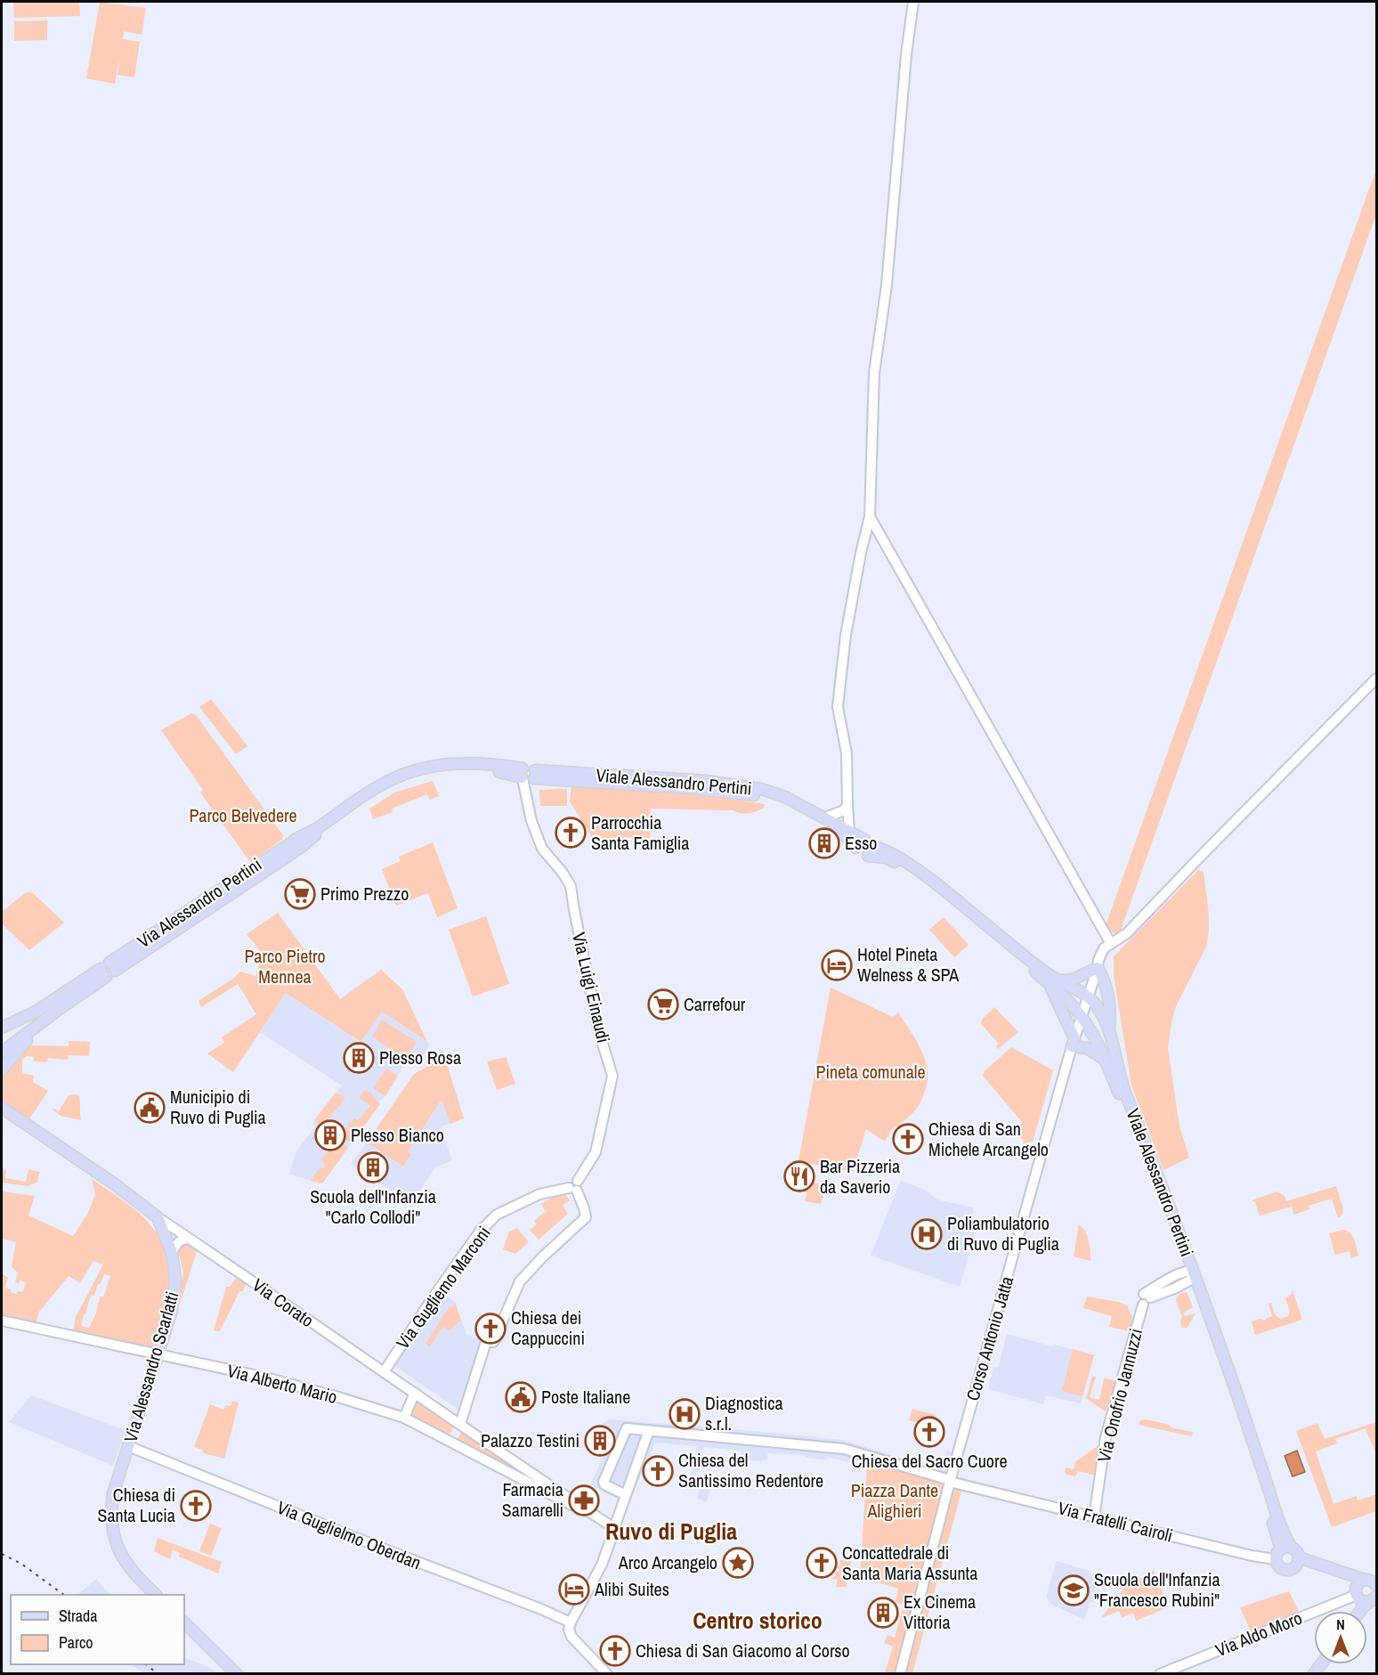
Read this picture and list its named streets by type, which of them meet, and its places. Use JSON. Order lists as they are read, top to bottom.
{
  "streets": {
    "main road": [
      "Viale Alessandro Pertini",
      "Via Alessandro Pertini",
      "Via Luigi Einaudi",
      "Via Gugliemo Marconi",
      "Via Corato",
      "Corso Antonio Jatta",
      "Via Alessandro Scarlatti",
      "Via Alberto Mario",
      "Via Onofrio Jannuzzi",
      "Via Fratelli Cairoli",
      "Via Guglielmo Oberdan",
      "Via Aldo Moro"
    ]
  },
  "crossings": [
    ["Viale Alessandro Pertini", "Via Alessandro Pertini"],
    ["Viale Alessandro Pertini", "Via Luigi Einaudi"],
    ["Viale Alessandro Pertini", "Corso Antonio Jatta"],
    ["Viale Alessandro Pertini", "Via Onofrio Jannuzzi"],
    ["Viale Alessandro Pertini", "Via Fratelli Cairoli"],
    ["Via Luigi Einaudi", "Via Gugliemo Marconi"],
    ["Via Gugliemo Marconi", "Via Corato"],
    ["Via Corato", "Via Alessandro Scarlatti"],
    ["Via Corato", "Via Alberto Mario"],
    ["Corso Antonio Jatta", "Via Fratelli Cairoli"],
    ["Via Alessandro Scarlatti", "Via Alberto Mario"],
    ["Via Alessandro Scarlatti", "Via Guglielmo Oberdan"],
    ["Via Onofrio Jannuzzi", "Via Fratelli Cairoli"]
  ],
  "districts": ["Ruvo di Puglia", "Centro storico"],
  "parks": [
    "Parco Belvedere",
    "Parco Pietro Mennea",
    "Pineta comunale",
    "Piazza Dante Alighieri"
  ],
  "places": {
    "church": [
      "Parrocchia Santa Famiglia",
      "Chiesa di San Michele Arcangelo",
      "Chiesa dei Cappuccini",
      "Chiesa del Sacro Cuore",
      "Chiesa del Santissimo Redentore",
      "Chiesa di Santa Lucia",
      "Concattedrale di Santa Maria Assunta",
      "Chiesa di San Giacomo al Corso"
    ],
    "building": [
      "Esso",
      "Plesso Rosa",
      "Plesso Bianco",
      "Scuola dell'Infanzia \"Carlo Collodi\"",
      "Palazzo Testini",
      "Ex Cinema Vittoria"
    ],
    "supermarket": ["Primo Prezzo", "Carrefour"],
    "hotel": ["Hotel Pineta Welness & SPA", "Alibi Suites"],
    "public building": ["Municipio di Ruvo di Puglia", "Poste Italiane"],
    "restaurant": ["Bar Pizzeria da Saverio"],
    "hospital": ["Poliambulatorio di Ruvo di Puglia", "Diagnostica s.r.l."],
    "pharmacy": ["Farmacia Samarelli"],
    "place": ["Arco Arcangelo"],
    "school or university": ["Scuola dell'Infanzia \"Francesco Rubini\""]
  },
  "legend": ["Strada", "Parco"],
  "north": "top"
}
